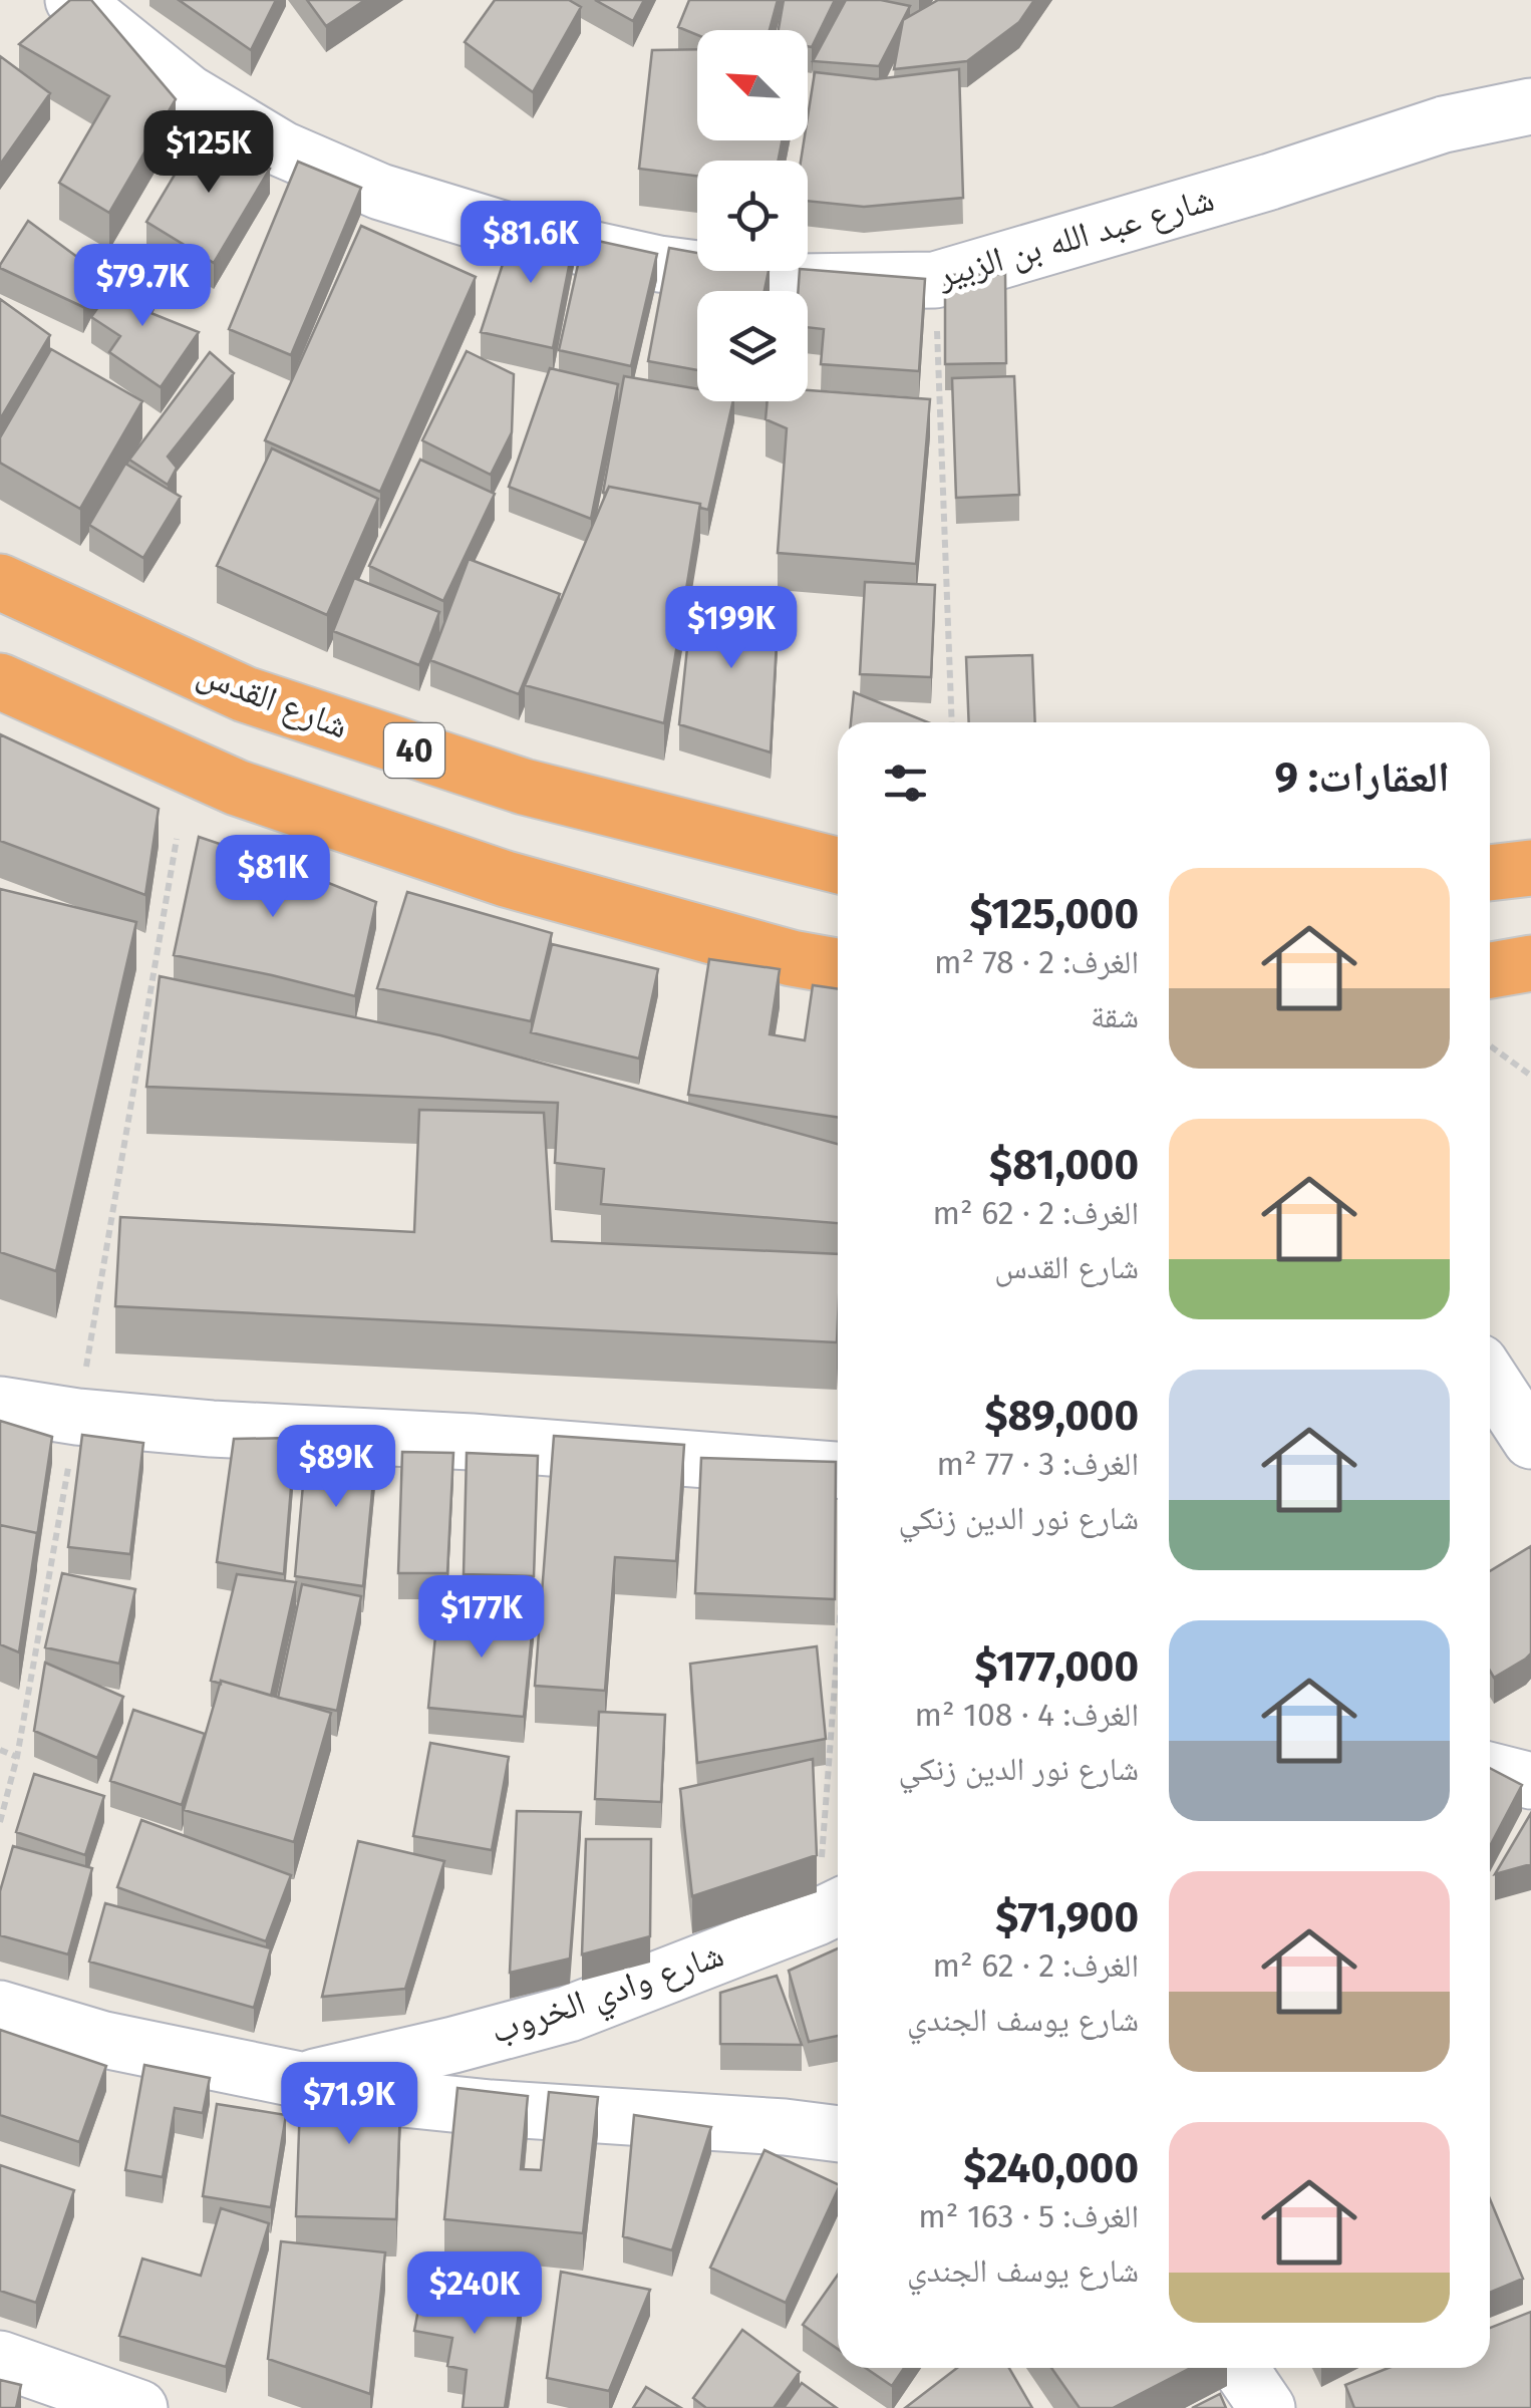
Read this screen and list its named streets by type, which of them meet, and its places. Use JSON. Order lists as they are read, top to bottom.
{
  "streets": {
    "highway": ["شارع القدس", "40"],
    "street": ["شارع عبد الله بن الزبير", "شارع وادي الخروب"]
  },
  "north": "top left",
  "page": {
    "price": [
      "$125K",
      "$81.6K",
      "$79.7K",
      "$199K",
      "$81K",
      "$89K",
      "$177K",
      "$71.9K",
      "$240K"
    ],
    "heading": "العقارات: 9",
    "list": [
      {
        "name": "$125,000",
        "note": "الغرف: 2 · 78 m² · شقة"
      },
      {
        "name": "$81,000",
        "note": "الغرف: 2 · 62 m² · شارع القدس"
      },
      {
        "name": "$89,000",
        "note": "الغرف: 3 · 77 m² · شارع نور الدين زنكي"
      },
      {
        "name": "$177,000",
        "note": "الغرف: 4 · 108 m² · شارع نور الدين زنكي"
      },
      {
        "name": "$71,900",
        "note": "الغرف: 2 · 62 m² · شارع يوسف الجندي"
      },
      {
        "name": "$240,000",
        "note": "الغرف: 5 · 163 m² · شارع يوسف الجندي"
      }
    ]
  }
}
